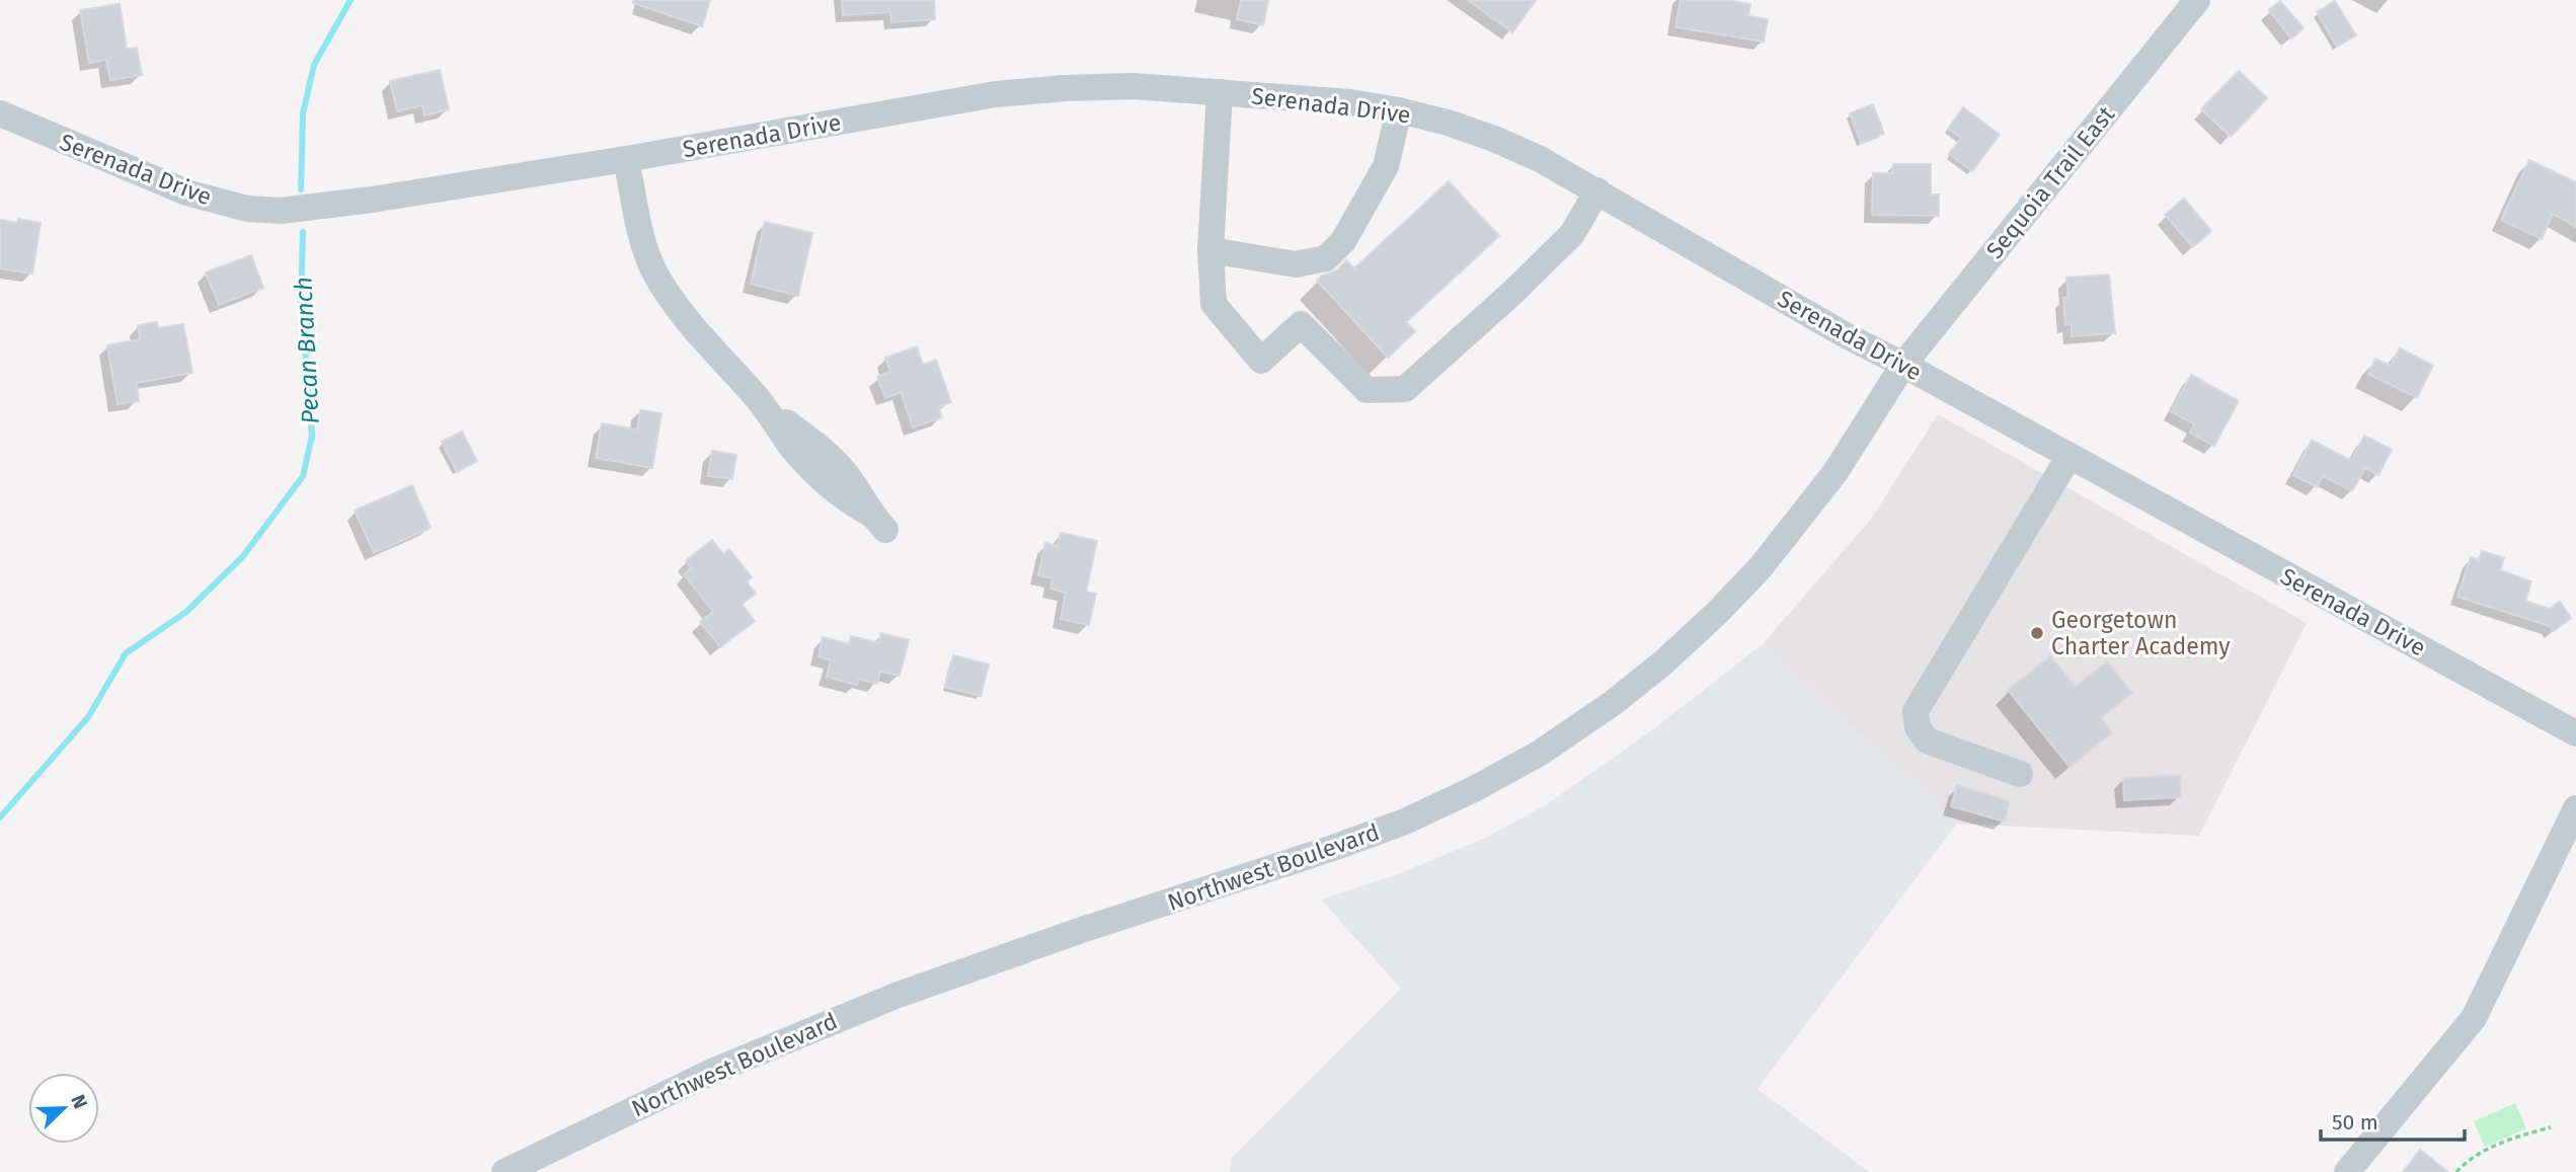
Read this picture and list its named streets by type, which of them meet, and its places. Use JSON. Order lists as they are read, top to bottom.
{
  "streets": {
    "street": ["Serenada Drive", "Sequoia Trail East", "Northwest Boulevard"]
  },
  "crossings": [
    ["Serenada Drive", "Sequoia Trail East"],
    ["Serenada Drive", "Northwest Boulevard"],
    ["Sequoia Trail East", "Northwest Boulevard"]
  ],
  "water": ["Pecan Branch"],
  "places": ["Georgetown Charter Academy"],
  "scale_bar": "50 m",
  "north": "top right"
}
